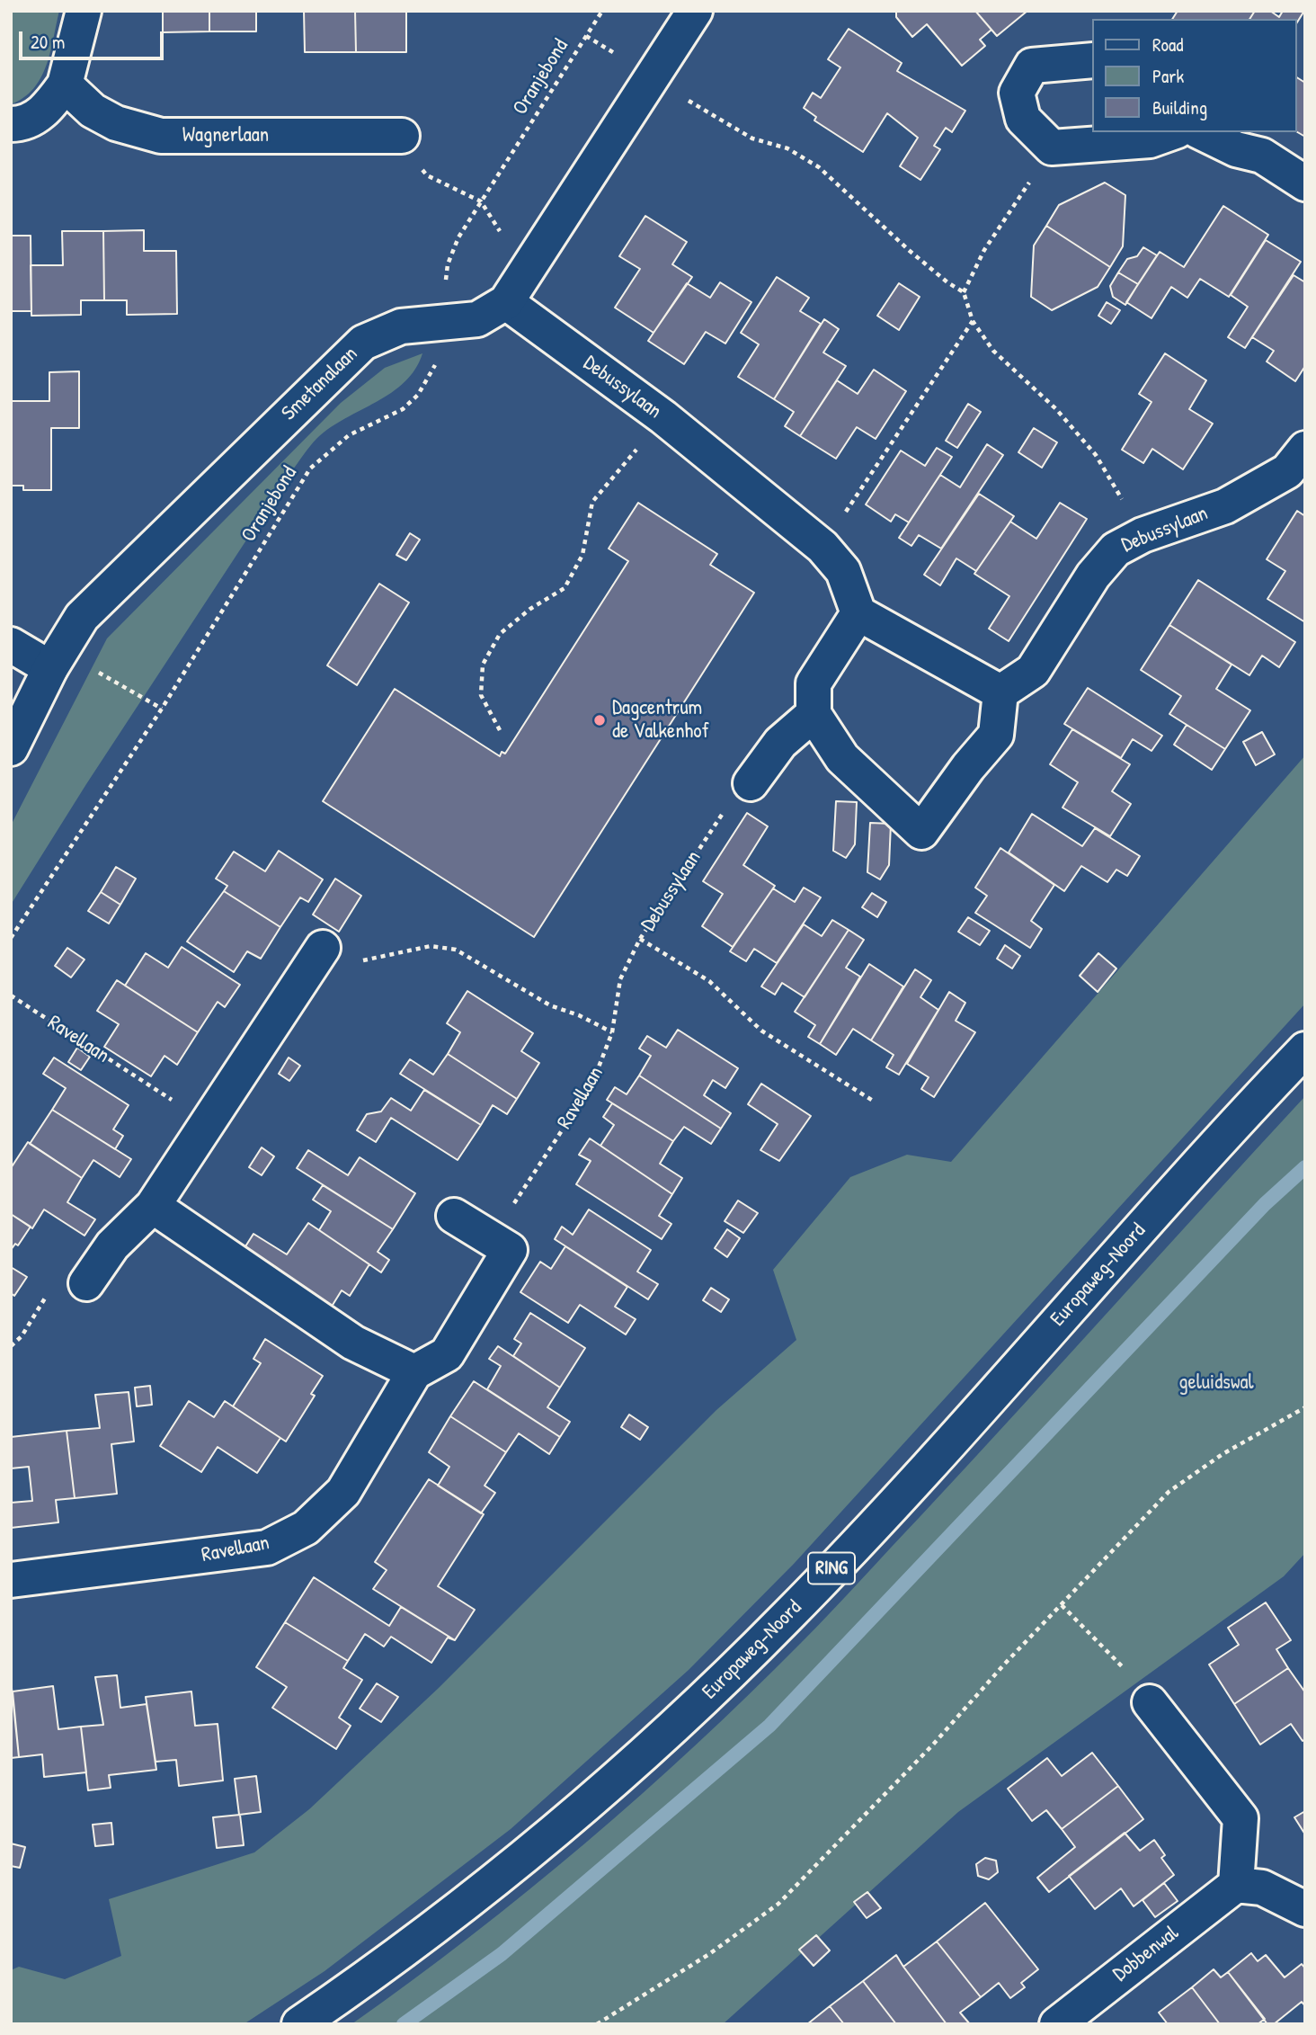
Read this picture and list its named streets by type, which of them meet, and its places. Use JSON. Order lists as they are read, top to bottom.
{
  "streets": {
    "street": [
      "Wagnerlaan",
      "Smetanalaan",
      "Debussylaan",
      "Ravellaan",
      "Europaweg-Noord",
      "RING",
      "Dobbenwal"
    ],
    "path": ["Oranjebond"]
  },
  "crossings": [
    ["Oranjebond", "Smetanalaan"],
    ["Smetanalaan", "Debussylaan"],
    ["Debussylaan", "Ravellaan"]
  ],
  "parks": ["geluidswal"],
  "places": ["Dagcentrum de Valkenhof"],
  "legend": ["Road", "Park", "Building"],
  "scale_bar": "20 m"
}
